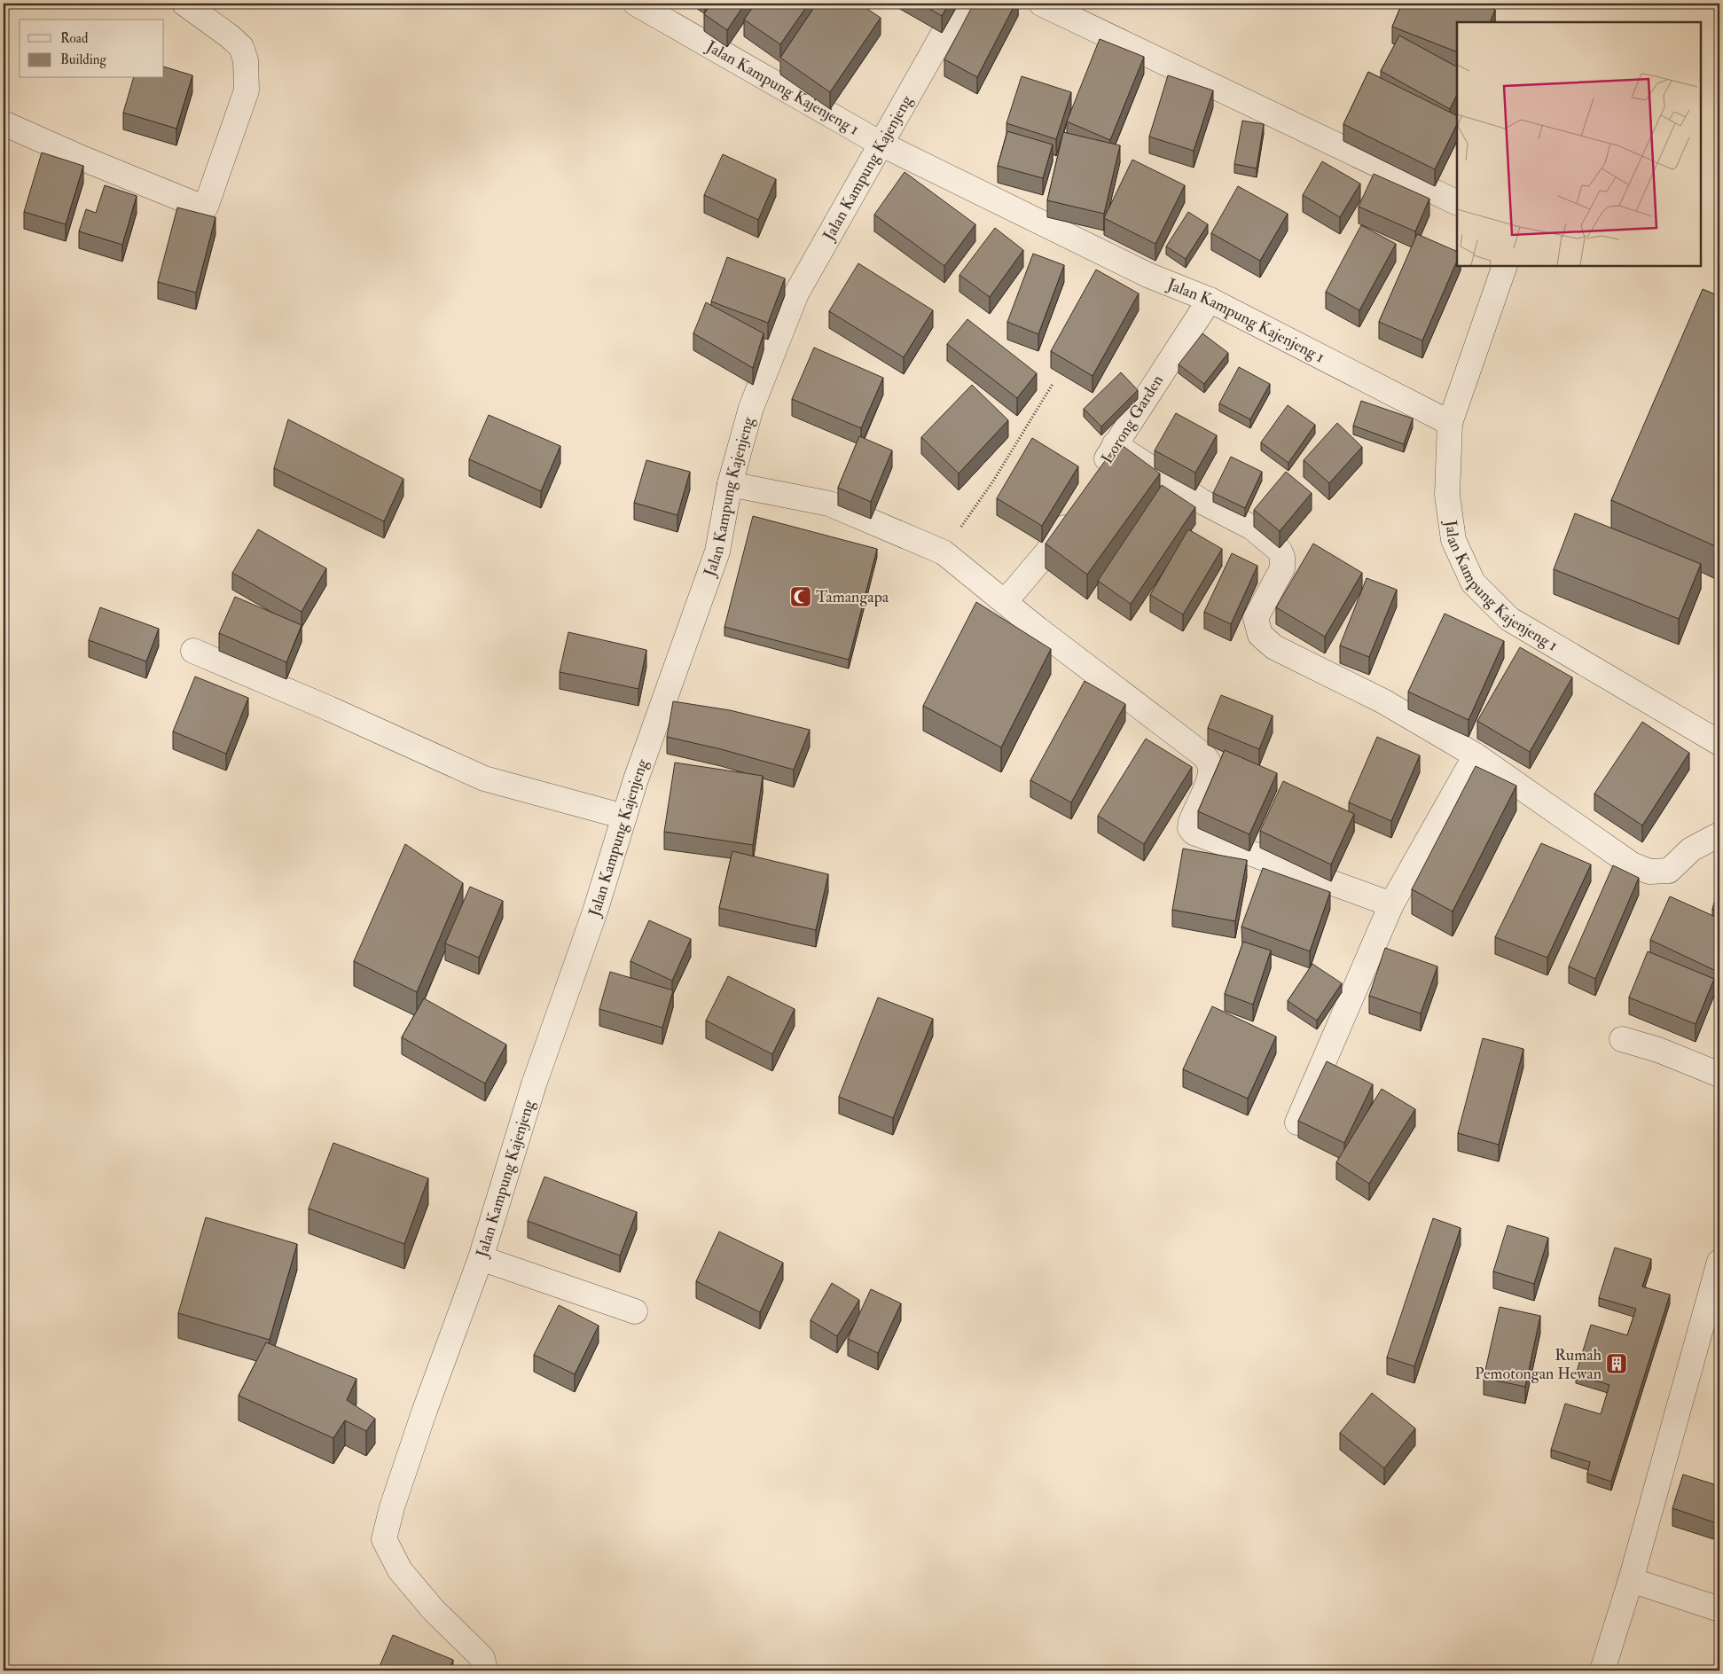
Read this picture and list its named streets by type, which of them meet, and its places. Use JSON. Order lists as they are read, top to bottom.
{
  "streets": {
    "street": ["Jalan Kampung Kajenjeng 1", "Jalan Kampung Kajenjeng", "Lorong Garden"]
  },
  "crossings": [
    ["Jalan Kampung Kajenjeng 1", "Jalan Kampung Kajenjeng"],
    ["Jalan Kampung Kajenjeng 1", "Lorong Garden"]
  ],
  "places": {
    "mosque": ["Tamangapa"],
    "building": ["Rumah Pemotongan Hewan"]
  },
  "legend": ["Road", "Building"]
}
